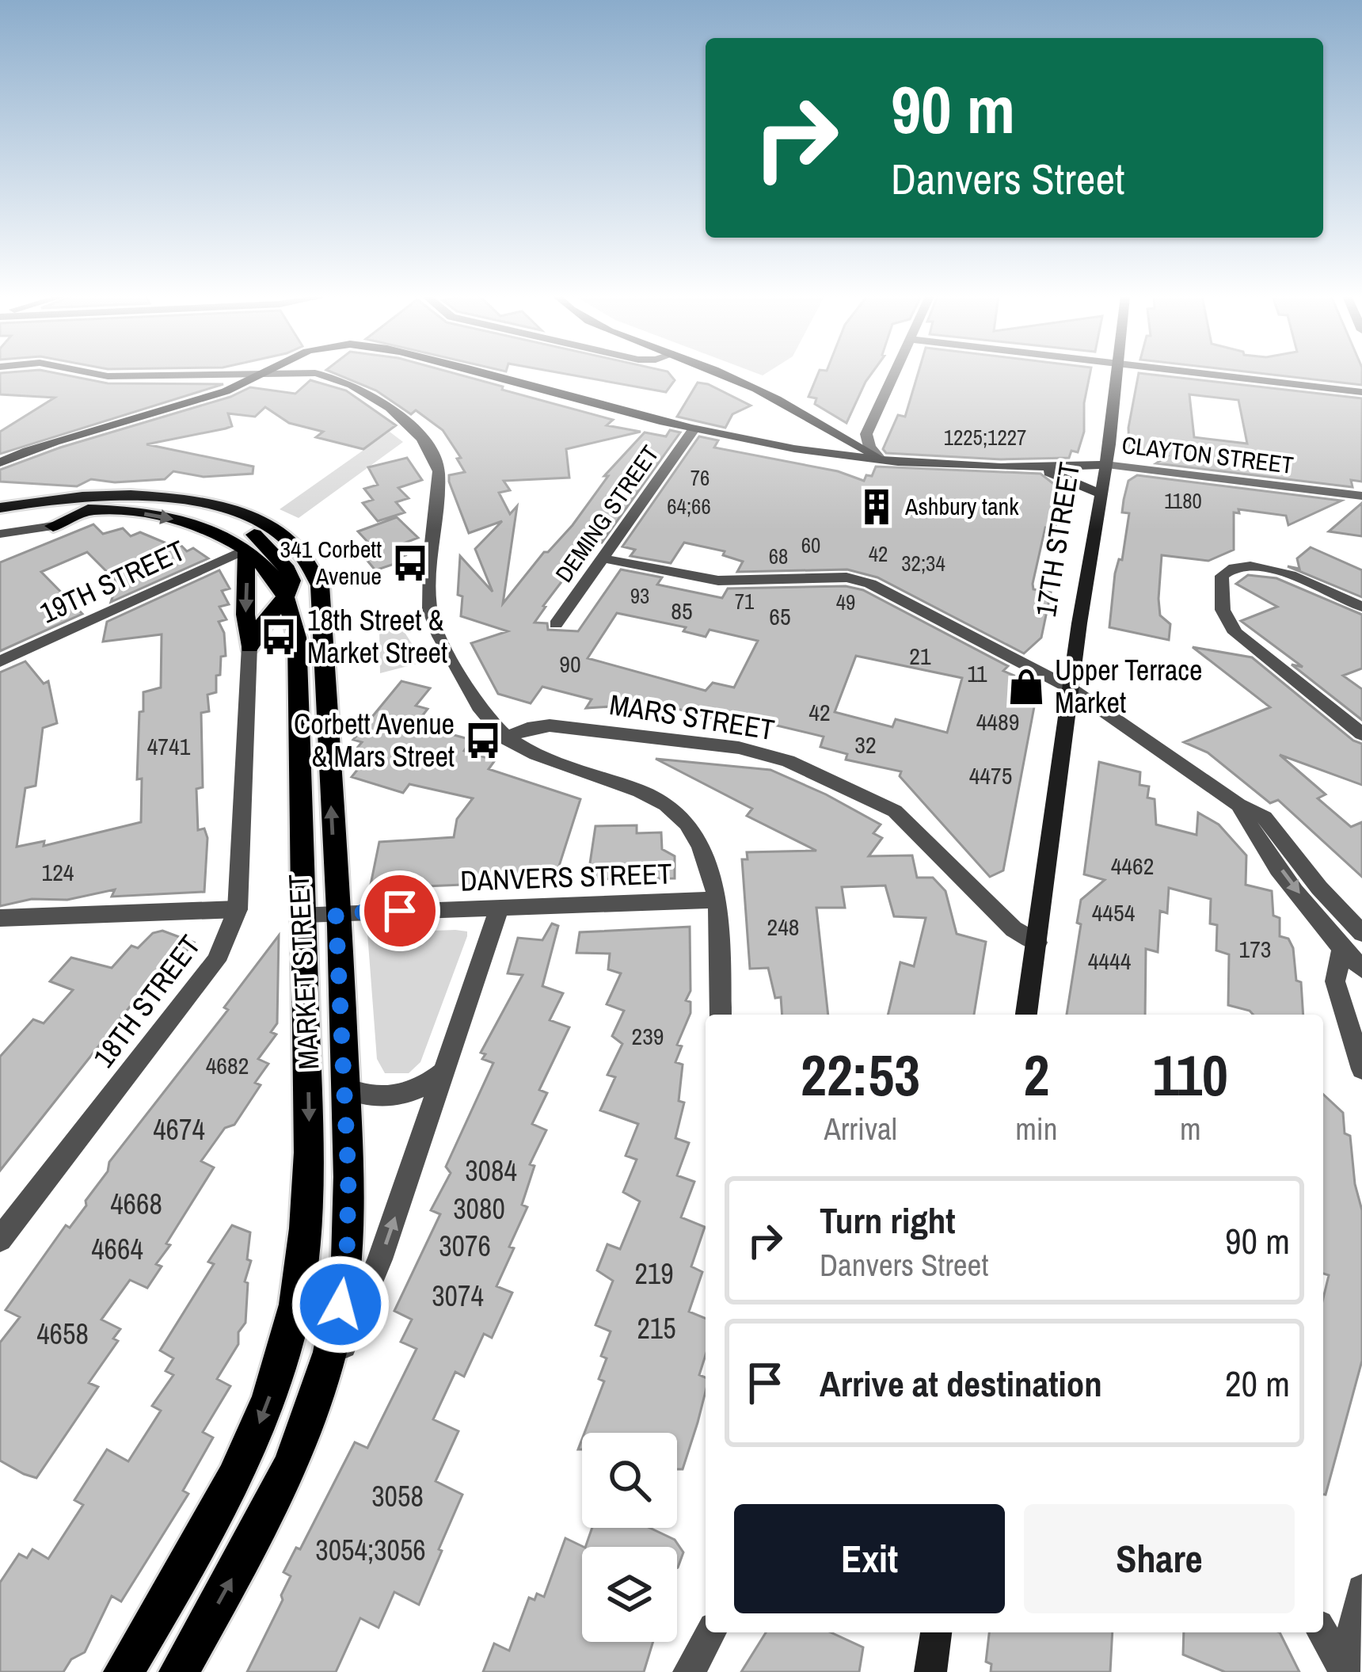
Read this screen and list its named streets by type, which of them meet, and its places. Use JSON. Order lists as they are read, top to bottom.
{
  "streets": {
    "main road": ["CLAYTON STREET", "17TH STREET", "MARKET STREET"],
    "street": [
      "DEMING STREET",
      "19TH STREET",
      "MARS STREET",
      "DANVERS STREET",
      "18TH STREET"
    ]
  },
  "crossings": [
    ["CLAYTON STREET", "DEMING STREET"],
    ["CLAYTON STREET", "17TH STREET"],
    ["17TH STREET", "MARS STREET"],
    ["19TH STREET", "MARKET STREET"],
    ["DANVERS STREET", "MARKET STREET"]
  ],
  "places": {
    "building": ["Ashbury tank"],
    "bus stop": ["341 Corbett Avenue", "18th Street & Market Street", "Corbett Avenue & Mars Street"],
    "shop": ["Upper Terrace Market"]
  },
  "house_numbers": [
    "1225;1227",
    "76",
    "1180",
    "64;66",
    "60",
    "42",
    "68",
    "32;34",
    "93",
    "71",
    "49",
    "85",
    "65",
    "21",
    "90",
    "11",
    "42",
    "4489",
    "32",
    "4741",
    "4475",
    "4462",
    "124",
    "4454",
    "248",
    "173",
    "4444",
    "239",
    "4682",
    "4674",
    "3084",
    "4668",
    "3080",
    "3076",
    "4664",
    "219",
    "3074",
    "215",
    "4658",
    "3058",
    "3054;3056"
  ],
  "page": {
    "turn": ["90 m", "Danvers Street"],
    "eta": [
      "22:53",
      "Arrival",
      "2",
      "min",
      "110",
      "m"
    ],
    "list": [
      {
        "name": "Turn right",
        "note": "Danvers Street",
        "value": "90 m"
      },
      {
        "name": "Arrive at destination",
        "value": "20 m"
      }
    ],
    "buttons": ["Exit", "Share"]
  }
}
